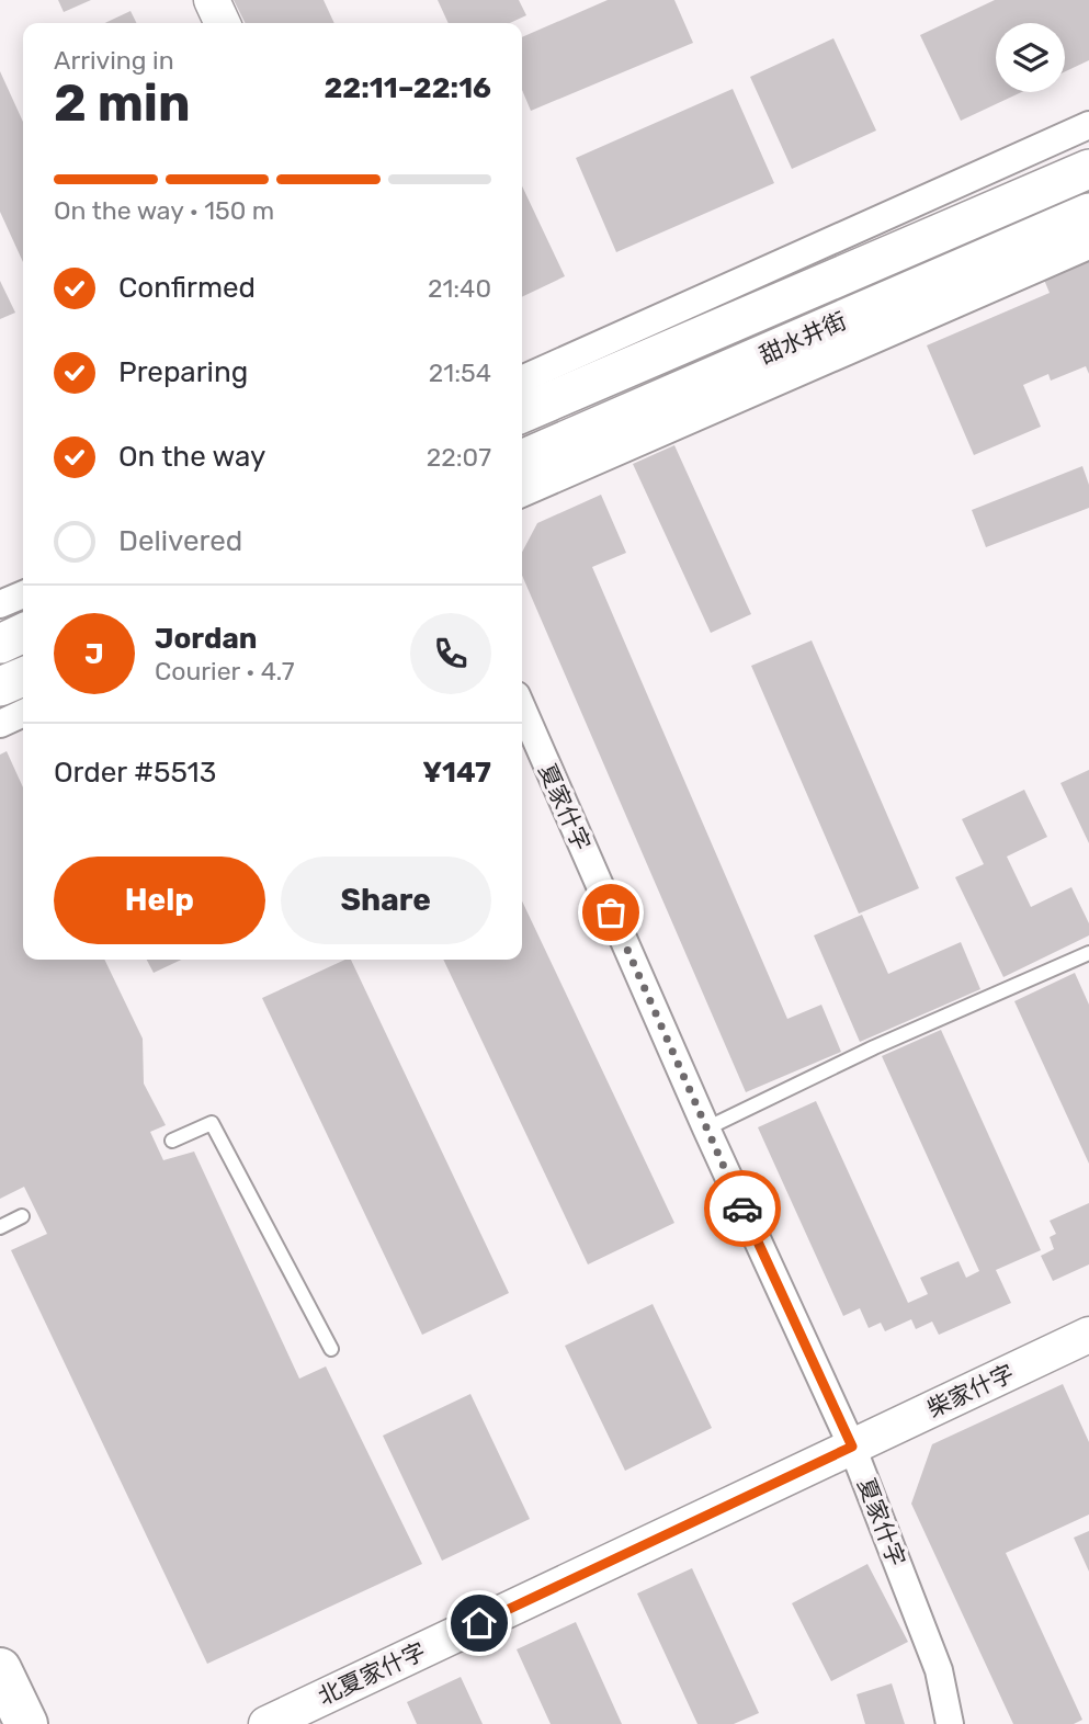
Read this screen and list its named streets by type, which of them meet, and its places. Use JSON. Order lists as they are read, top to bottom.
{
  "streets": {
    "main road": ["甜水井街"],
    "street": ["夏家什字", "柴家什字", "北夏家什字"]
  },
  "crossings": [
    ["夏家什字", "柴家什字"],
    ["夏家什字", "北夏家什字"],
    ["柴家什字", "北夏家什字"]
  ],
  "page": {
    "heading": ["2 min", "Arriving in", "22:11–22:16"],
    "panel": [
      "Jordan",
      "Courier · 4.7",
      "Order #5513",
      "¥147"
    ],
    "bar": "On the way · 150 m",
    "list": [
      ["Confirmed", "21:40"],
      ["Preparing", "21:54"],
      ["On the way", "22:07"],
      "Delivered"
    ],
    "round": "J",
    "buttons": ["Help", "Share"]
  }
}
